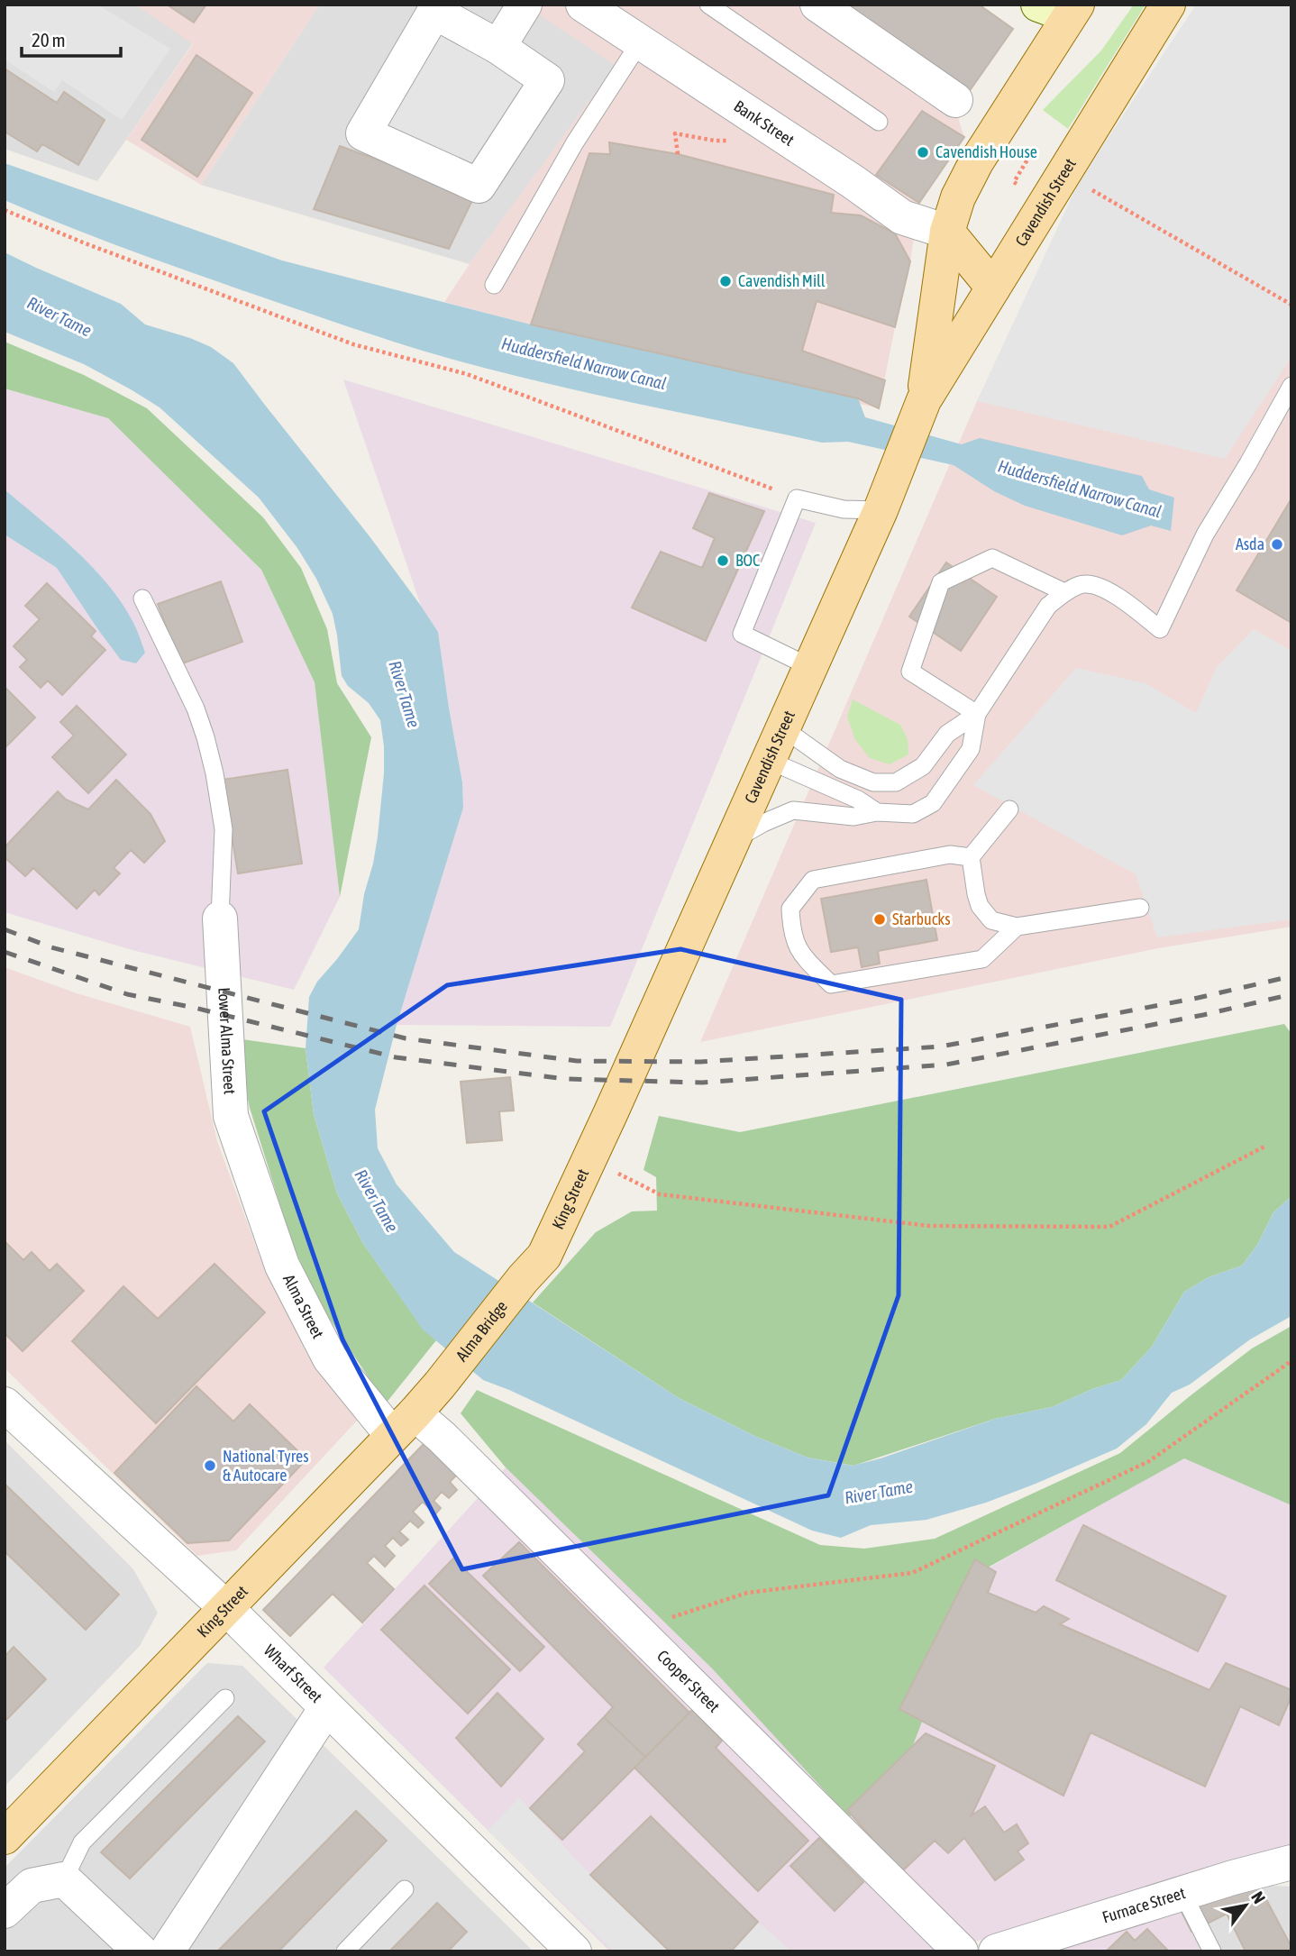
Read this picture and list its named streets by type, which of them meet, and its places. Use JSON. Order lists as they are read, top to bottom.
{
  "streets": {
    "main road": ["Cavendish Street", "King Street", "Alma Bridge"],
    "street": [
      "Bank Street",
      "Lower Alma Street",
      "Alma Street",
      "Wharf Street",
      "Cooper Street",
      "Furnace Street"
    ]
  },
  "crossings": [
    ["Bank Street", "Cavendish Street"],
    ["Cavendish Street", "King Street"],
    ["Lower Alma Street", "Alma Street"],
    ["King Street", "Alma Street"],
    ["King Street", "Alma Bridge"],
    ["King Street", "Wharf Street"],
    ["King Street", "Cooper Street"],
    ["Alma Street", "Cooper Street"]
  ],
  "water": ["River Tame", "Huddersfield Narrow Canal"],
  "places": [
    "Cavendish House",
    "Cavendish Mill",
    "Asda",
    "BOC",
    "Starbucks",
    "National Tyres & Autocare"
  ],
  "scale_bar": "20 m",
  "north": "top right"
}
